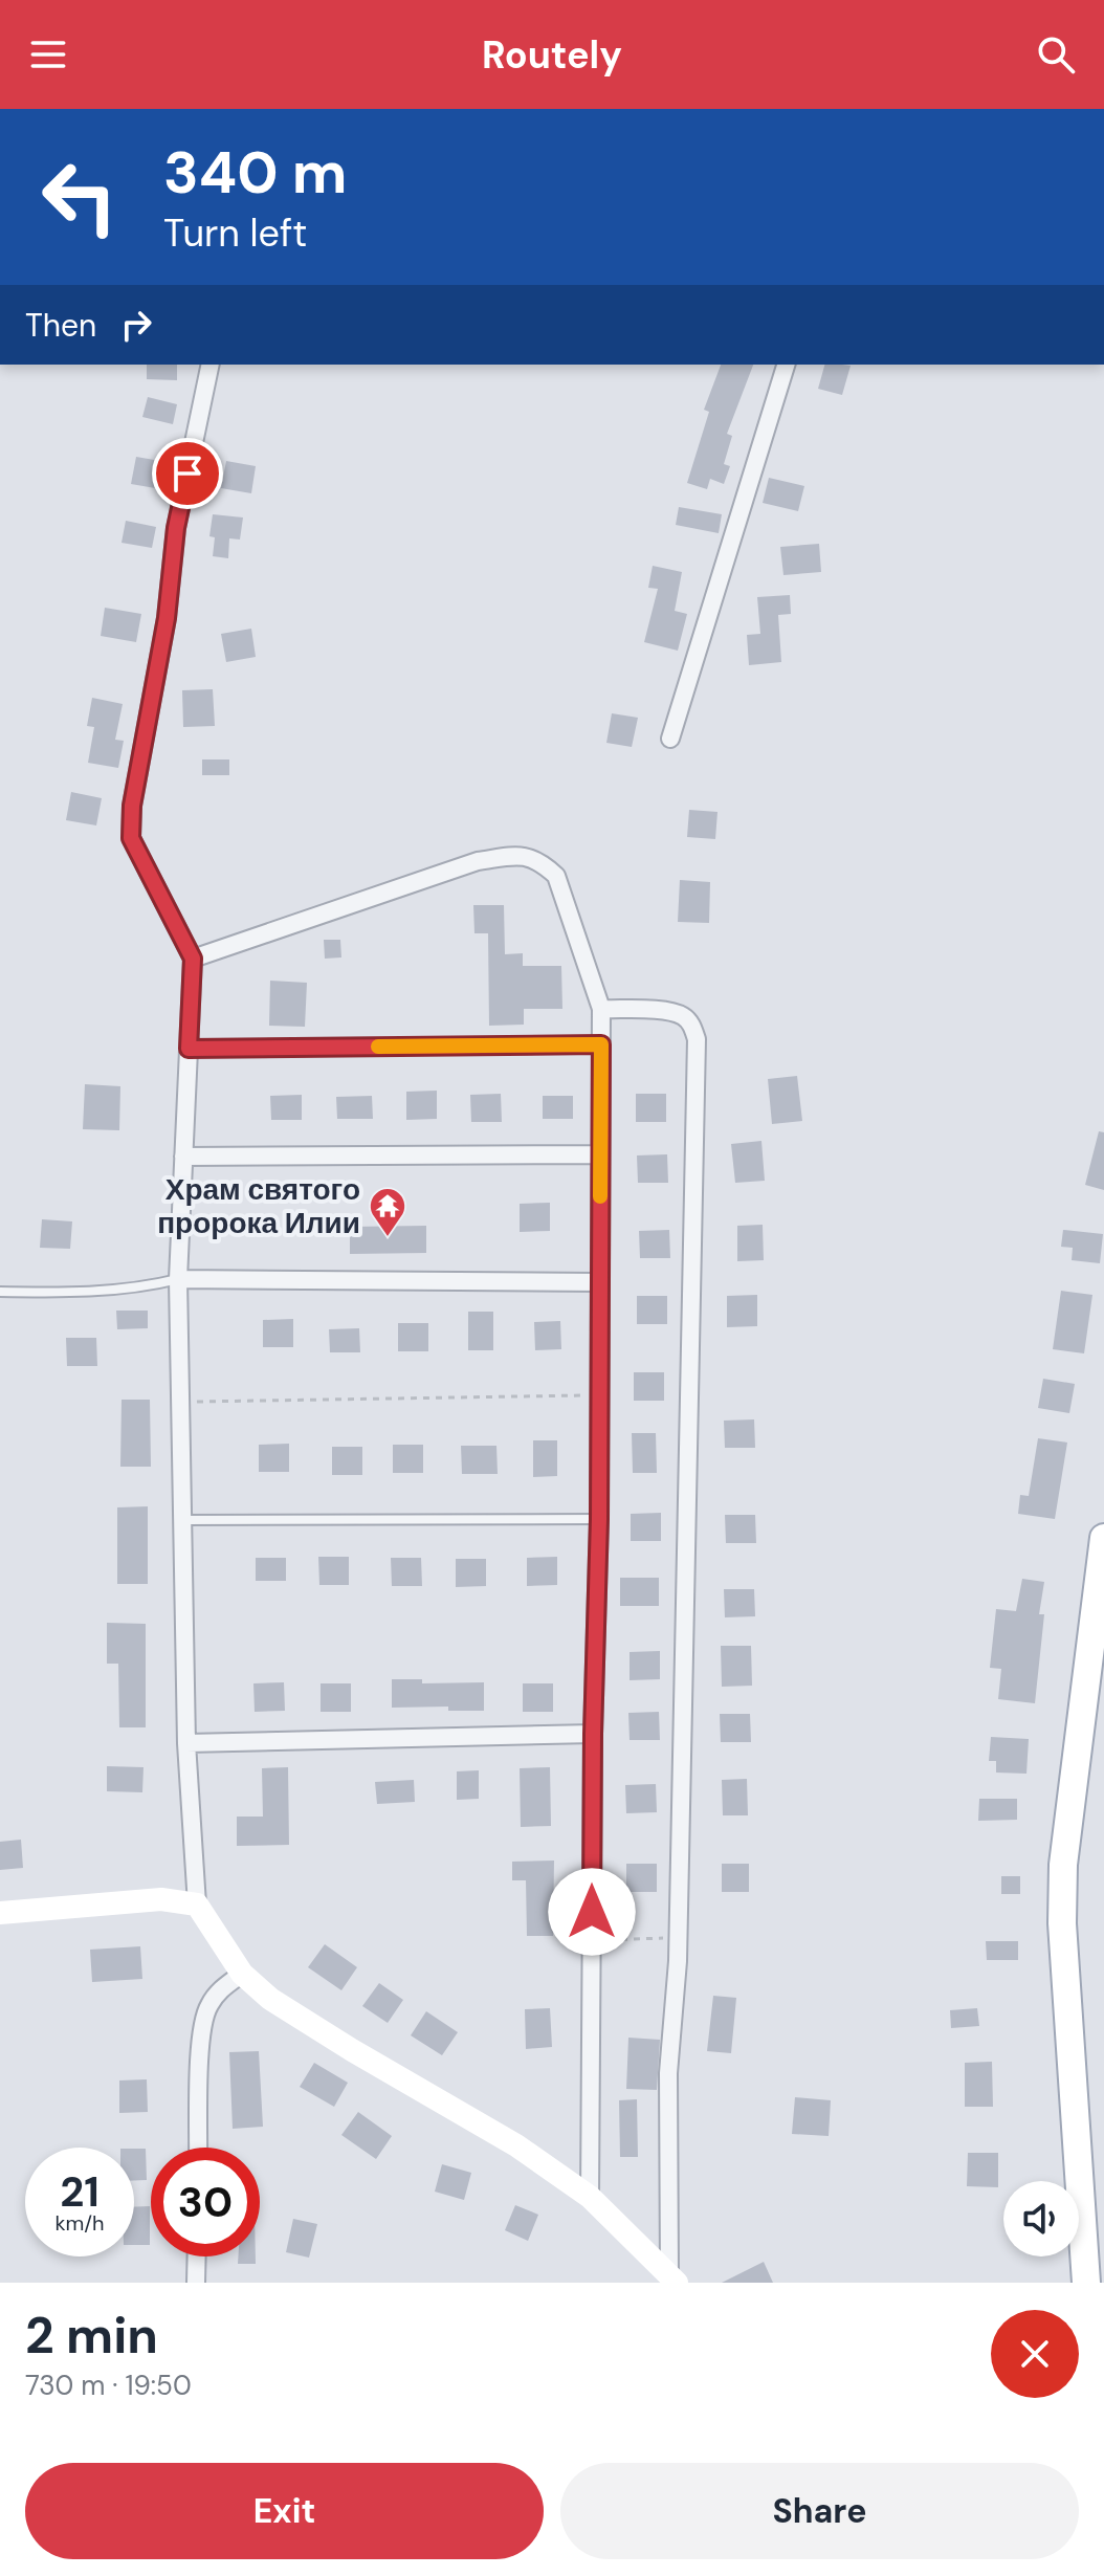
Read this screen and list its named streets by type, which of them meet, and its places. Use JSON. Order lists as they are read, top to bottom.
{
  "places": {
    "temple": ["Храм святого пророка Илии"]
  },
  "page": {
    "header": "Routely",
    "turn": ["340 m", "Turn left"],
    "then": "Then",
    "speed": "21 km/h",
    "limit": "30",
    "heading": ["2 min", "730 m · 19:50"],
    "buttons": ["Exit", "Share"]
  }
}
